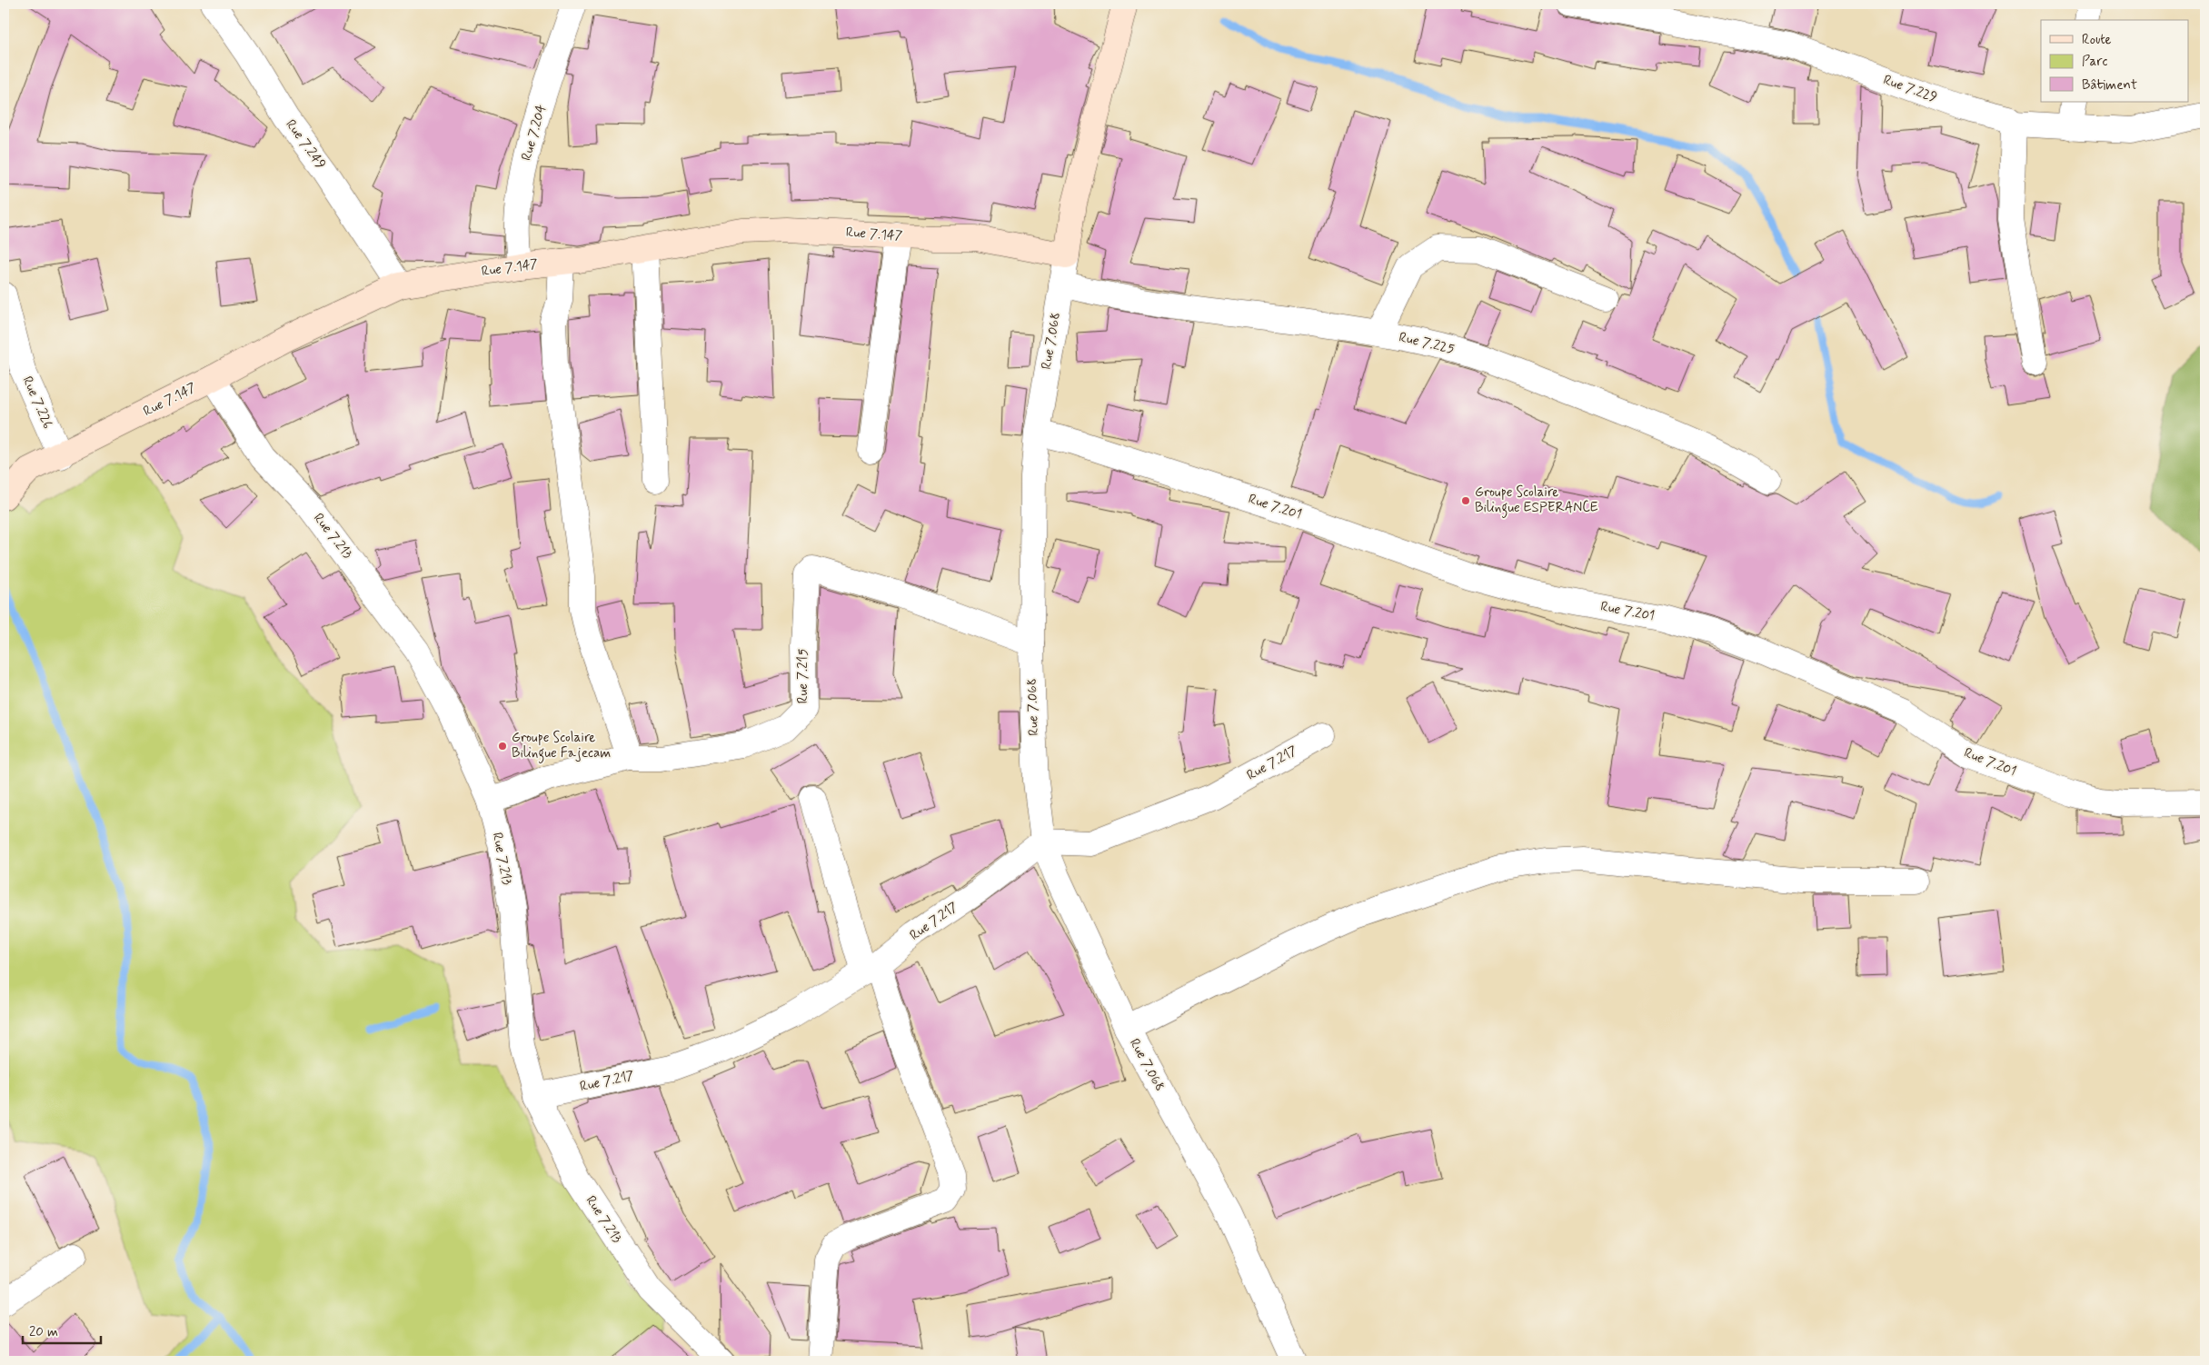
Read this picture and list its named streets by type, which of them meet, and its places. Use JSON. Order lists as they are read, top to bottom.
{
  "streets": {
    "street": [
      "Rue 7.229",
      "Rue 7.204",
      "Rue 7.249",
      "Rue 7.147",
      "Rue 7.068",
      "Rue 7.225",
      "Rue 7.226",
      "Rue 7.201",
      "Rue 7.213",
      "Rue 7.215",
      "Rue 7.217"
    ]
  },
  "crossings": [
    ["Rue 7.204", "Rue 7.147"],
    ["Rue 7.249", "Rue 7.147"],
    ["Rue 7.147", "Rue 7.068"],
    ["Rue 7.147", "Rue 7.226"],
    ["Rue 7.147", "Rue 7.213"],
    ["Rue 7.068", "Rue 7.225"],
    ["Rue 7.068", "Rue 7.201"],
    ["Rue 7.068", "Rue 7.215"],
    ["Rue 7.068", "Rue 7.217"],
    ["Rue 7.213", "Rue 7.215"],
    ["Rue 7.213", "Rue 7.217"]
  ],
  "places": ["Groupe Scolaire Bilingue ESPERANCE", "Groupe Scolaire Bilingue Fajecam"],
  "legend": ["Route", "Parc", "Bâtiment"],
  "scale_bar": "20 m"
}
